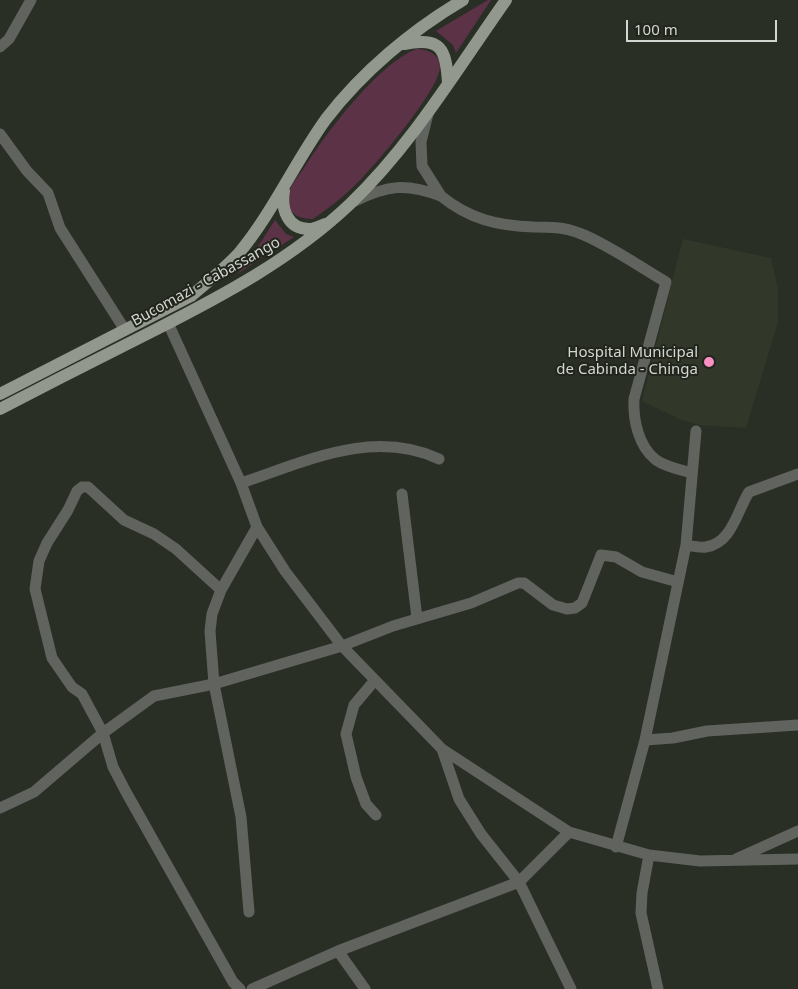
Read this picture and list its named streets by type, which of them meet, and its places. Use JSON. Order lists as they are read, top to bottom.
{
  "streets": {
    "main road": ["Bucomazi - Cabassango"]
  },
  "places": ["Hospital Municipal de Cabinda - Chinga"],
  "scale_bar": "100 m"
}
